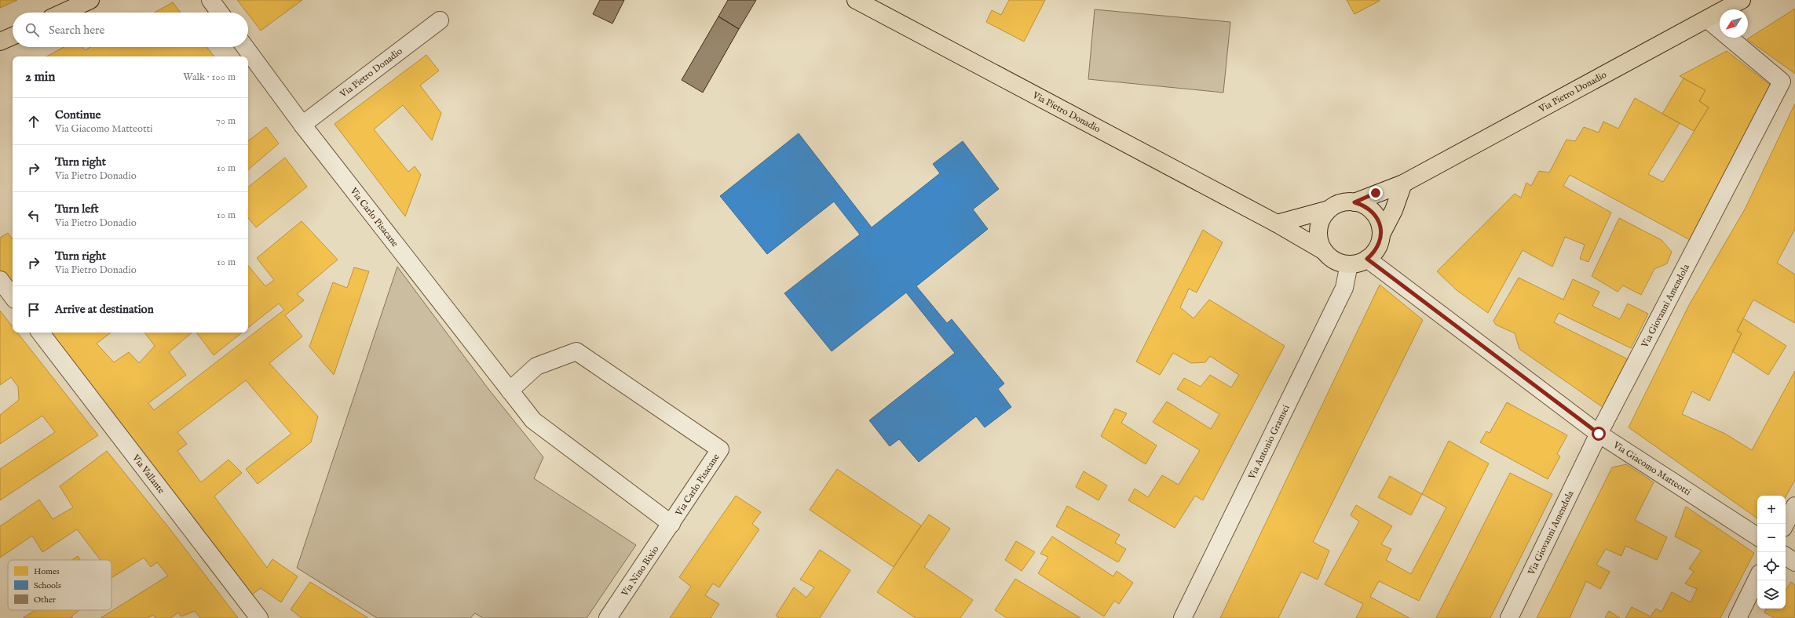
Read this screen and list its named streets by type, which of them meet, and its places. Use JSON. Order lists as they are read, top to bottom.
{
  "streets": {
    "main road": ["Via Pietro Donadio"],
    "street": [
      "Via Carlo Pisacane",
      "Via Giovanni Amendola",
      "Via Antonio Gramsci",
      "Via Giacomo Matteotti",
      "Via Vallante",
      "Via Nino Bixio"
    ]
  },
  "crossings": [
    ["Via Pietro Donadio", "Via Carlo Pisacane"],
    ["Via Pietro Donadio", "Via Giovanni Amendola"],
    ["Via Pietro Donadio", "Via Antonio Gramsci"],
    ["Via Pietro Donadio", "Via Giacomo Matteotti"],
    ["Via Carlo Pisacane", "Via Nino Bixio"],
    ["Via Giovanni Amendola", "Via Giacomo Matteotti"],
    ["Via Antonio Gramsci", "Via Giacomo Matteotti"]
  ],
  "legend": ["Homes", "Schools", "Other"],
  "north": "bottom left",
  "page": {
    "search": "Search here",
    "heading": ["2 min", "Walk · 100 m"],
    "list": [
      ["Continue", "Via Giacomo Matteotti", "70 m"],
      ["Turn right", "Via Pietro Donadio", "10 m"],
      ["Turn left", "Via Pietro Donadio", "10 m"],
      ["Turn right", "Via Pietro Donadio", "10 m"],
      "Arrive at destination"
    ],
    "map_buttons": ["+", "−"]
  }
}
